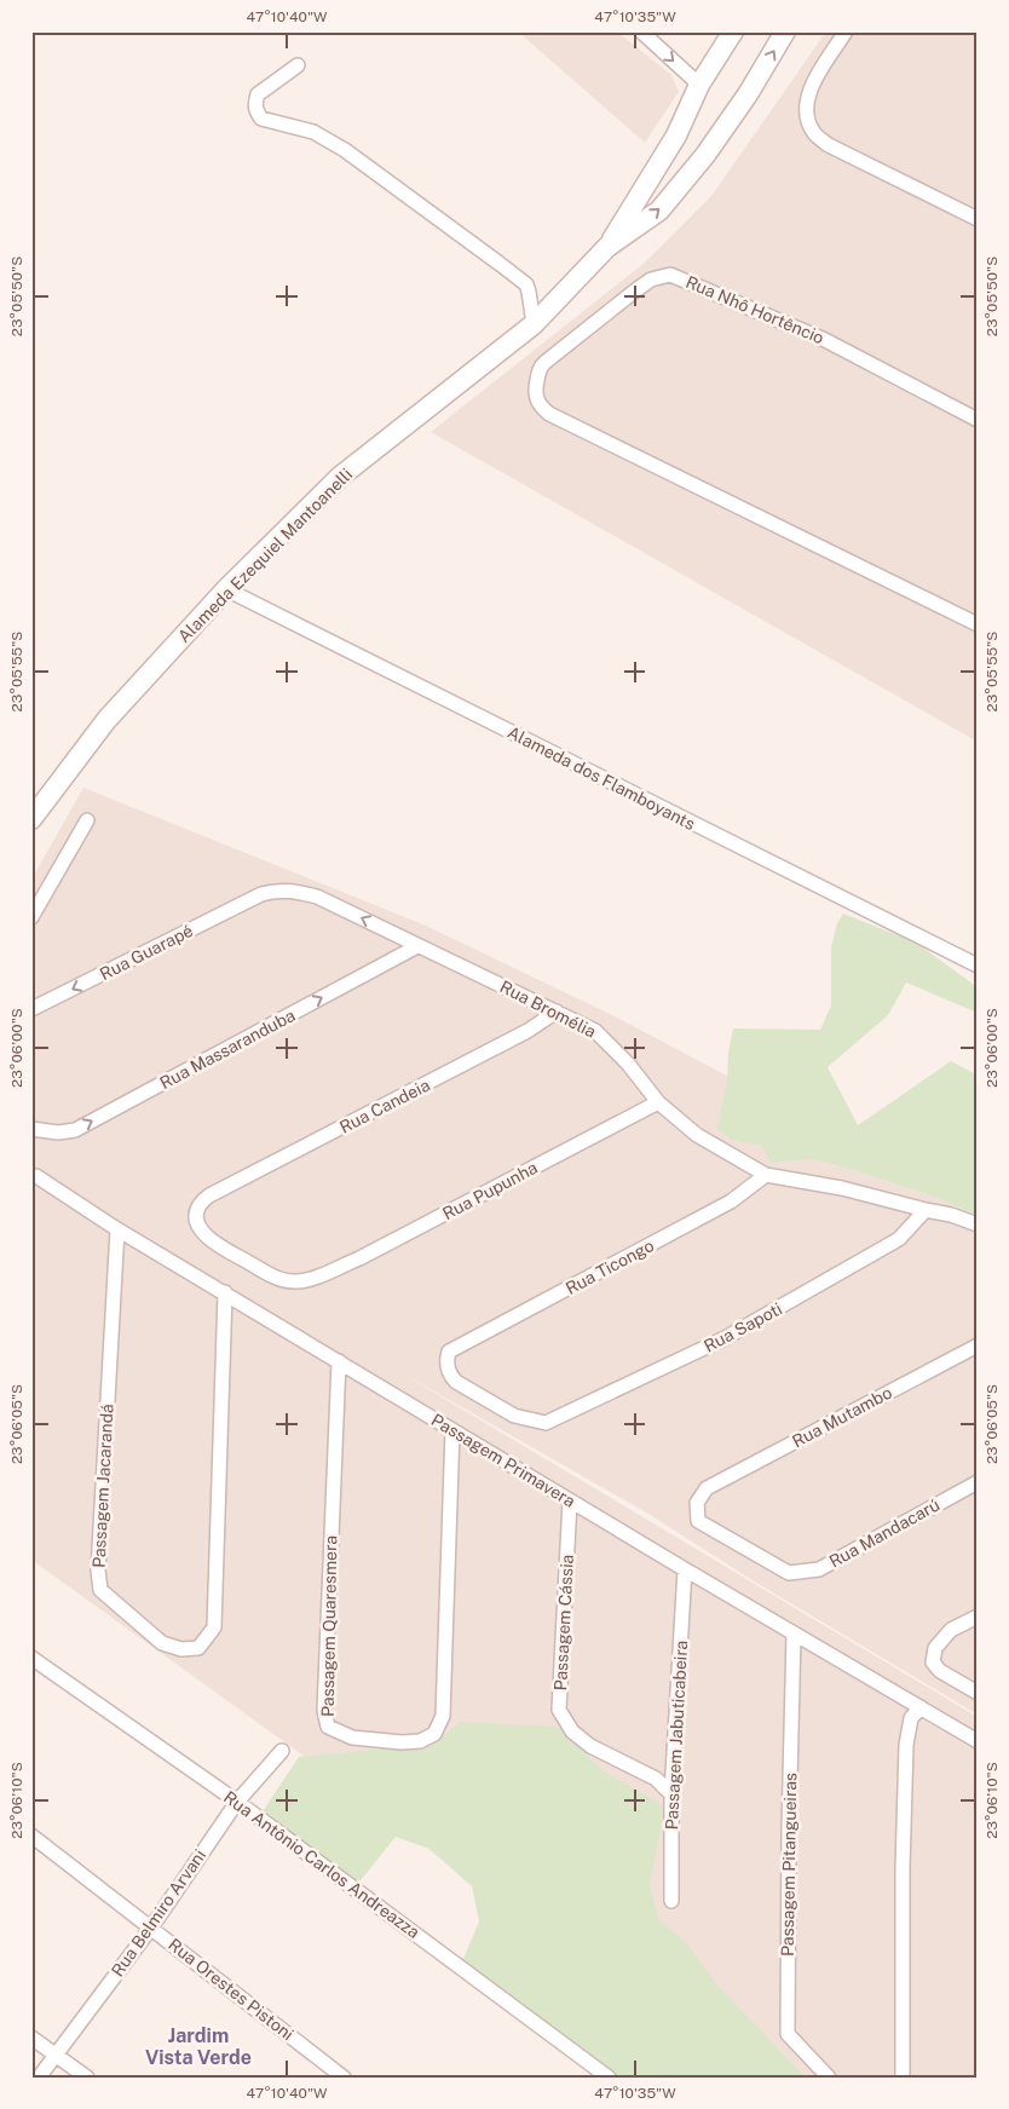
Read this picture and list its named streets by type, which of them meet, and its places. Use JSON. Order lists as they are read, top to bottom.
{
  "streets": {
    "main road": ["Alameda Ezequiel Mantoanelli"],
    "street": [
      "Rua Nhô Hortêncio",
      "Alameda dos Flamboyants",
      "Rua Guarapé",
      "Rua Bromélia",
      "Rua Massaranduba",
      "Rua Candeia",
      "Rua Pupunha",
      "Rua Ticongo",
      "Rua Sapoti",
      "Rua Mutambo",
      "Passagem Primavera",
      "Passagem Jacarandá",
      "Rua Mandacarú",
      "Passagem Cássia",
      "Passagem Quaresmera",
      "Passagem Jabuticabeira",
      "Rua Antônio Carlos Andreazza",
      "Passagem Pitangueiras",
      "Rua Belmiro Arvani",
      "Rua Orestes Pistoni"
    ]
  },
  "crossings": [
    ["Alameda Ezequiel Mantoanelli", "Alameda dos Flamboyants"],
    ["Rua Guarapé", "Rua Bromélia"],
    ["Rua Bromélia", "Rua Massaranduba"],
    ["Rua Bromélia", "Rua Candeia"],
    ["Rua Bromélia", "Rua Pupunha"],
    ["Rua Bromélia", "Rua Ticongo"],
    ["Rua Bromélia", "Rua Sapoti"],
    ["Rua Candeia", "Rua Pupunha"],
    ["Rua Ticongo", "Rua Sapoti"],
    ["Rua Mutambo", "Rua Mandacarú"],
    ["Passagem Primavera", "Passagem Jacarandá"],
    ["Passagem Primavera", "Passagem Cássia"],
    ["Passagem Primavera", "Passagem Quaresmera"],
    ["Passagem Primavera", "Passagem Jabuticabeira"],
    ["Passagem Primavera", "Passagem Pitangueiras"],
    ["Passagem Cássia", "Passagem Jabuticabeira"],
    ["Rua Antônio Carlos Andreazza", "Rua Belmiro Arvani"],
    ["Rua Belmiro Arvani", "Rua Orestes Pistoni"]
  ],
  "one_way": ["Rua Guarapé", "Rua Massaranduba"],
  "districts": ["Jardim Vista Verde"],
  "coordinates": [
    "47°10'40\"W",
    "47°10'35\"W",
    "23°05'50\"S",
    "23°05'55\"S",
    "23°06'00\"S",
    "23°06'05\"S",
    "23°06'10\"S"
  ]
}
